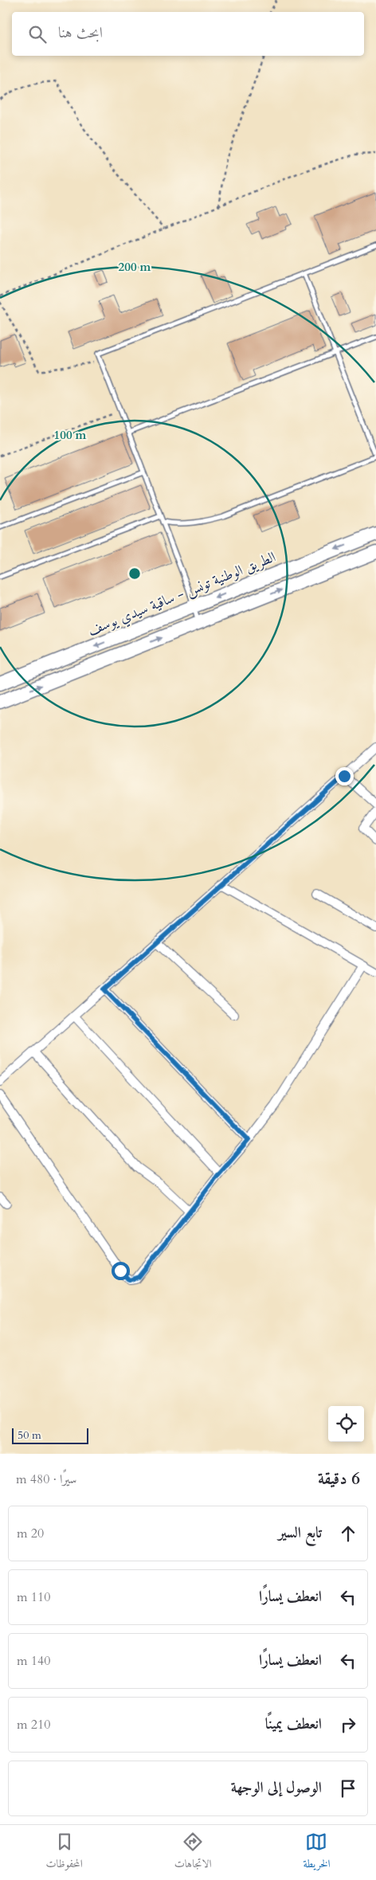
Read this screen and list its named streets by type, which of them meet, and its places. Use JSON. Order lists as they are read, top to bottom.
{
  "streets": {
    "main road": ["الطريق الوطنية تونس - ساقية سيدي يوسف"]
  },
  "scale_bar": "50 m",
  "page": {
    "search": "ابحث هنا",
    "scale": "50 m",
    "heading": ["6 دقيقة", "سيرًا · 480 m"],
    "list": [
      ["تابع السير", "20 m"],
      ["انعطف يسارًا", "110 m"],
      ["انعطف يسارًا", "140 m"],
      ["انعطف يمينًا", "210 m"],
      "الوصول إلى الوجهة"
    ],
    "nav": ["الخريطة", "الاتجاهات", "المحفوظات"]
  },
  "rings": ["200 m", "100 m"]
}
